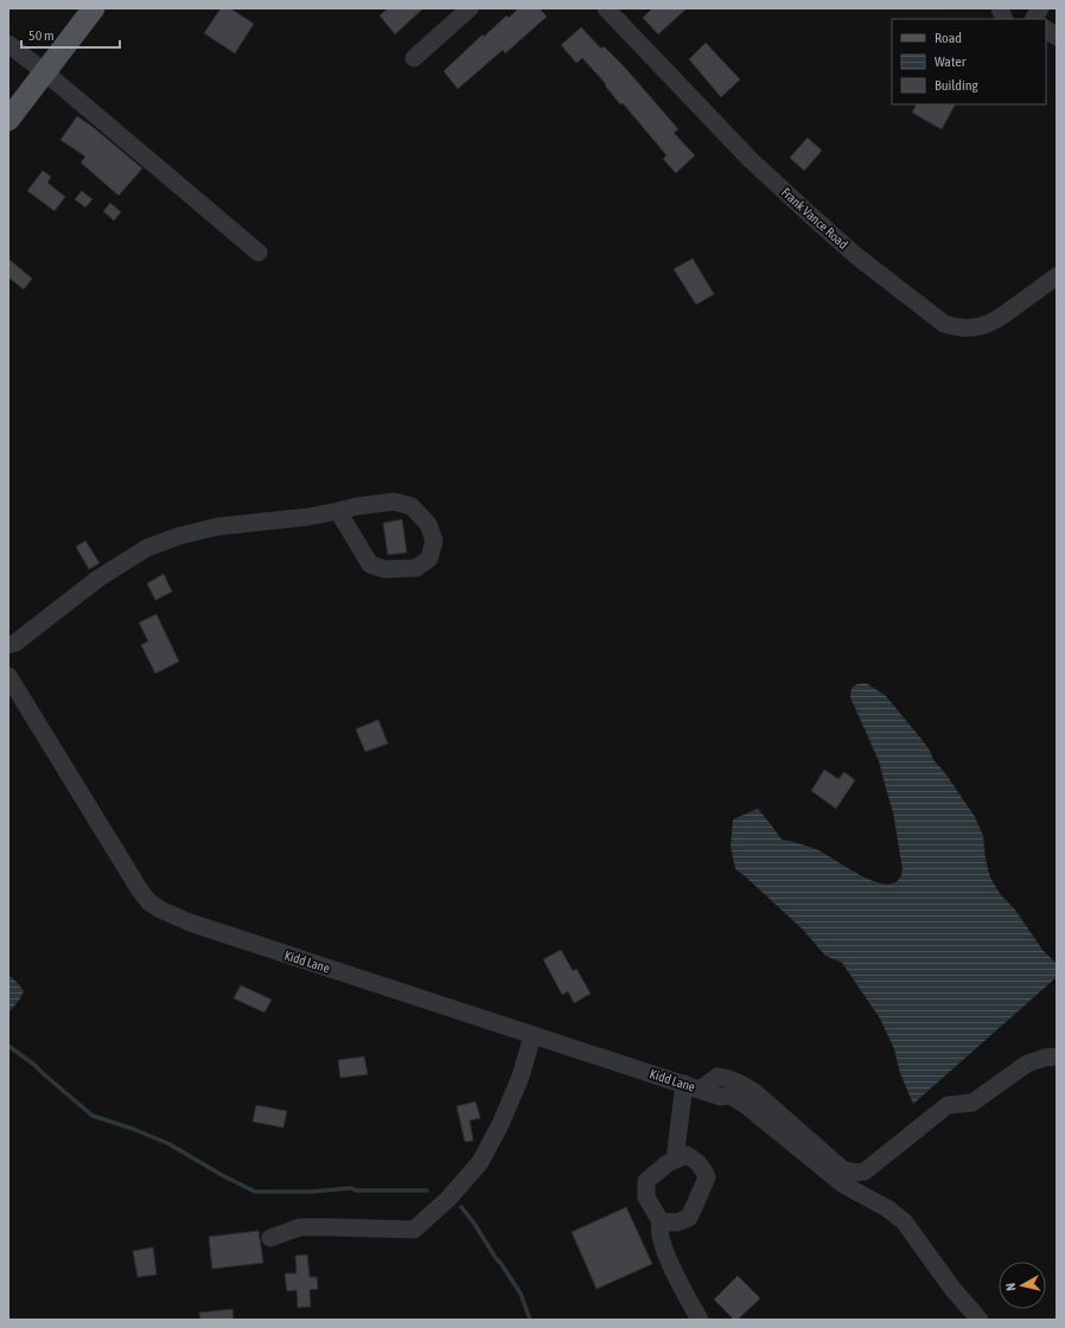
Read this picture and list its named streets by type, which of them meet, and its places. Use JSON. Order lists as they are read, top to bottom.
{
  "streets": {
    "street": ["Frank Vance Road", "Kidd Lane"]
  },
  "legend": ["Road", "Water", "Building"],
  "scale_bar": "50 m",
  "north": "left"
}
